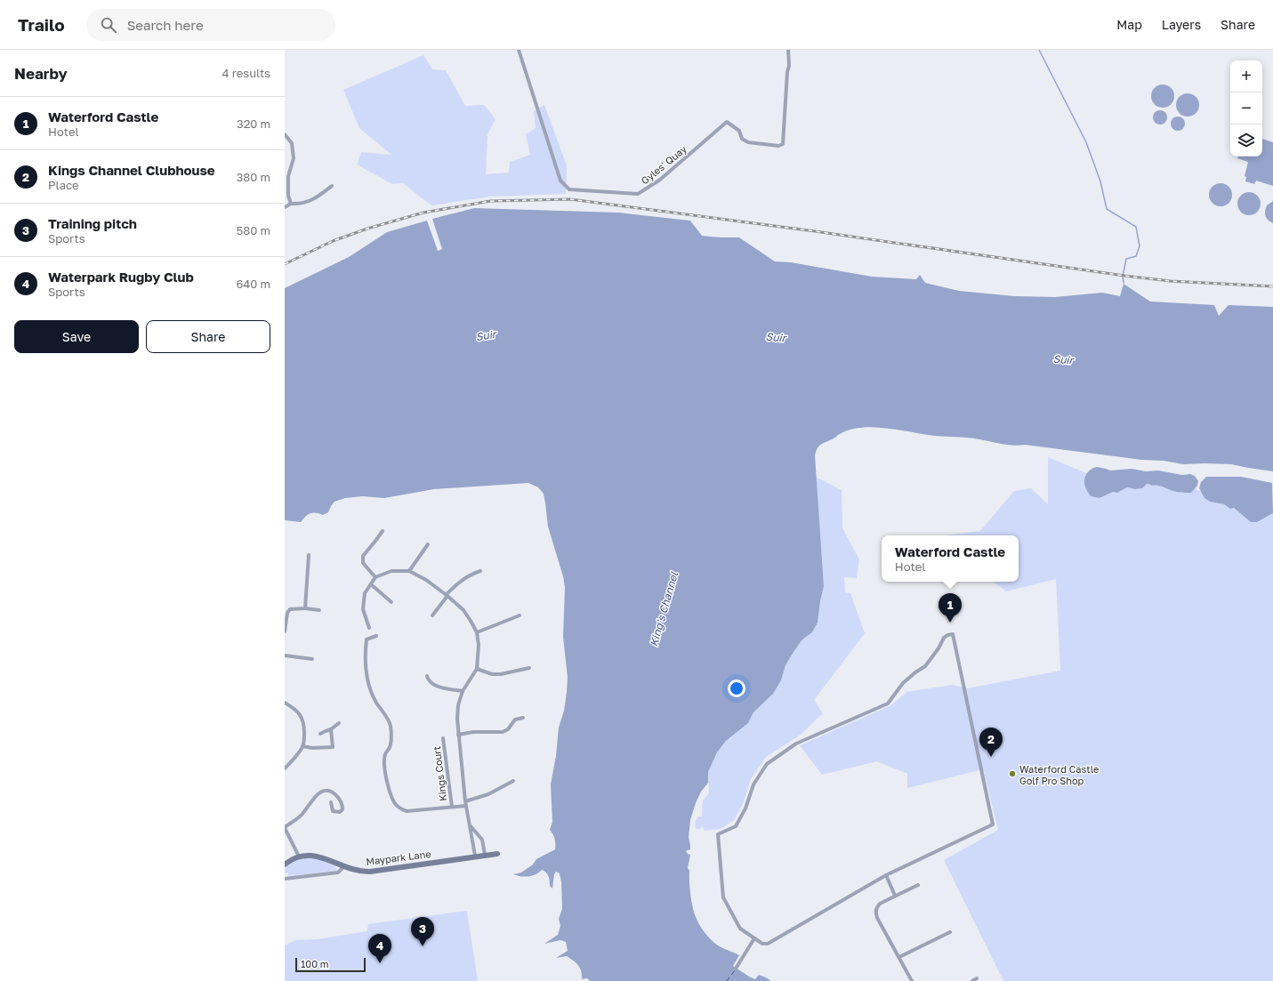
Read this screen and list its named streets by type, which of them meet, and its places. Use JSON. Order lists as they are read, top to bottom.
{
  "streets": {
    "street": ["Gyles' Quay", "Kings Court", "Maypark Lane"]
  },
  "water": ["Suir", "King's Channel"],
  "places": ["Waterford Castle Golf Pro Shop"],
  "scale_bar": "100 m",
  "page": {
    "header": "Trailo",
    "search": "Search here",
    "nav": ["Map", "Layers", "Share"],
    "heading": ["Nearby", "4 results"],
    "map_buttons": ["+", "−"],
    "list": [
      {
        "mark": "1",
        "name": "Waterford Castle",
        "note": "Hotel",
        "value": "320 m"
      },
      {
        "mark": "2",
        "name": "Kings Channel Clubhouse",
        "note": "Place",
        "value": "380 m"
      },
      {
        "mark": "3",
        "name": "Training pitch",
        "note": "Sports",
        "value": "580 m"
      },
      {
        "mark": "4",
        "name": "Waterpark Rugby Club",
        "note": "Sports",
        "value": "640 m"
      }
    ],
    "buttons": ["Save", "Share"],
    "popup": ["Waterford Castle", "Hotel"],
    "pins": [
      "1",
      "2",
      "3",
      "4"
    ],
    "scale": "100 m"
  }
}
